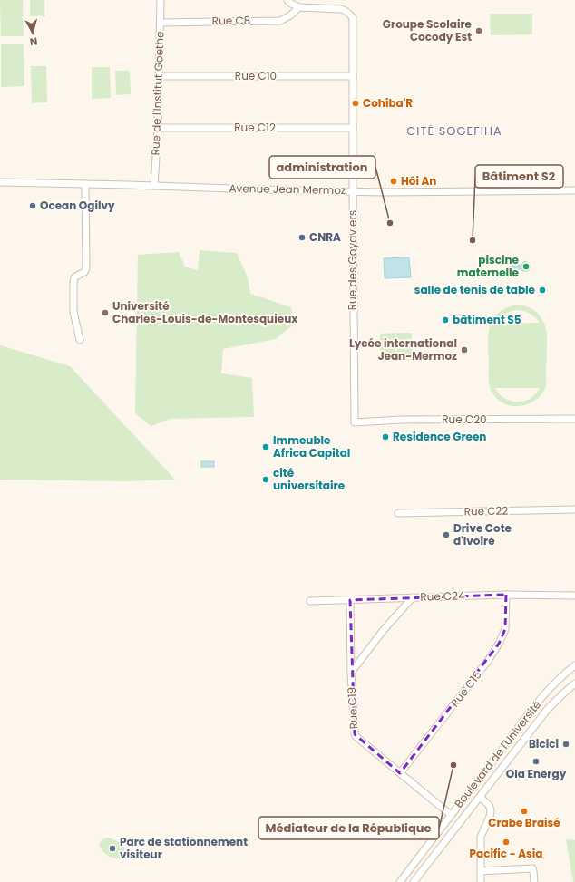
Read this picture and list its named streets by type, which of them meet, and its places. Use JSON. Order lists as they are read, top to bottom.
{
  "streets": {
    "street": [
      "Rue C8",
      "Rue C10",
      "Rue de l'Institut Goethe",
      "Rue C12",
      "Avenue Jean Mermoz",
      "Rue des Goyaviers",
      "Rue C20",
      "Rue C22",
      "Rue C24",
      "Rue C15",
      "Rue C19",
      "Boulevard de l'Université"
    ]
  },
  "crossings": [
    ["Rue C8", "Rue de l'Institut Goethe"],
    ["Rue C8", "Rue des Goyaviers"],
    ["Rue C10", "Rue de l'Institut Goethe"],
    ["Rue C10", "Rue des Goyaviers"],
    ["Rue de l'Institut Goethe", "Rue C12"],
    ["Rue de l'Institut Goethe", "Avenue Jean Mermoz"],
    ["Rue C12", "Rue des Goyaviers"],
    ["Avenue Jean Mermoz", "Rue des Goyaviers"],
    ["Rue des Goyaviers", "Rue C20"],
    ["Rue C24", "Rue C15"],
    ["Rue C24", "Rue C19"],
    ["Rue C15", "Rue C19"],
    ["Rue C19", "Boulevard de l'Université"]
  ],
  "districts": ["CITÉ SOGEFIHA"],
  "places": [
    "Groupe Scolaire Cocody Est",
    "Cohiba'R",
    "Hôi An",
    "Ocean Ogilvy",
    "administration",
    "CNRA",
    "Bâtiment S2",
    "piscine maternelle",
    "salle de tenis de table",
    "Université Charles-Louis-de-Montesquieux",
    "bâtiment S5",
    "Lycée international Jean-Mermoz",
    "Residence Green",
    "Immeuble Africa Capital",
    "cité universitaire",
    "Drive Cote d'Ivoire",
    "Bicici",
    "Ola Energy",
    "Médiateur de la République",
    "Crabe Braisé",
    "Pacific - Asia",
    "Parc de stationnement visiteur"
  ],
  "north": "bottom"
}
